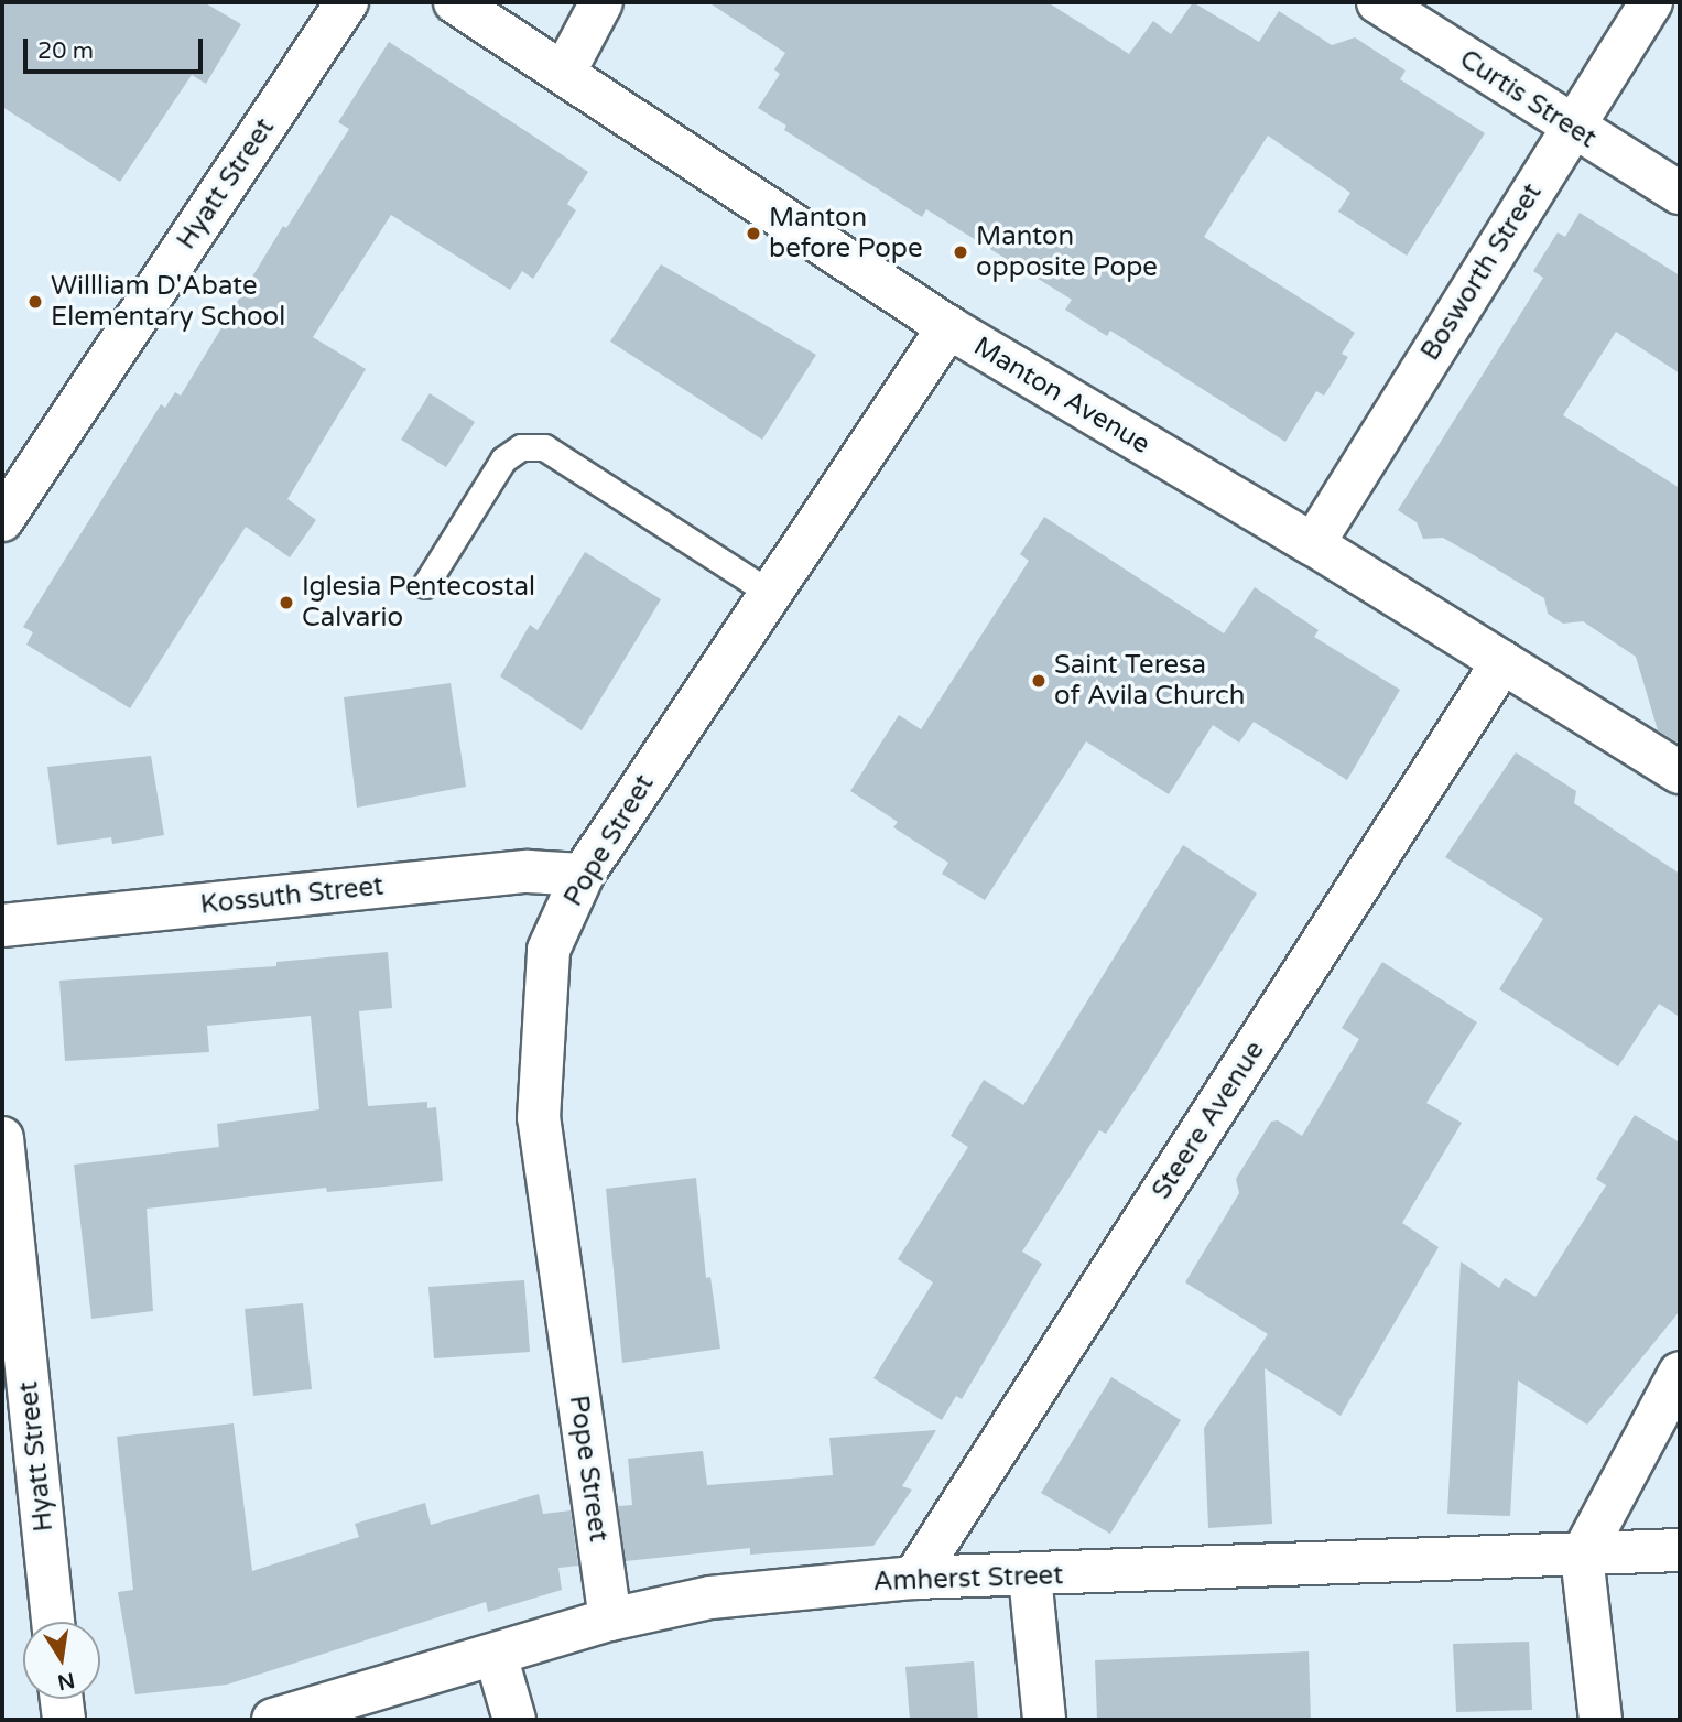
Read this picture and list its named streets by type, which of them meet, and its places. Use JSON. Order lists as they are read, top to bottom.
{
  "streets": {
    "street": [
      "Curtis Street",
      "Hyatt Street",
      "Bosworth Street",
      "Manton Avenue",
      "Pope Street",
      "Kossuth Street",
      "Steere Avenue",
      "Amherst Street"
    ]
  },
  "crossings": [
    ["Curtis Street", "Bosworth Street"],
    ["Bosworth Street", "Manton Avenue"],
    ["Manton Avenue", "Pope Street"],
    ["Manton Avenue", "Steere Avenue"],
    ["Pope Street", "Kossuth Street"],
    ["Pope Street", "Amherst Street"],
    ["Steere Avenue", "Amherst Street"]
  ],
  "places": [
    "Manton before Pope",
    "Manton opposite Pope",
    "Willliam D'Abate Elementary School",
    "Iglesia Pentecostal Calvario",
    "Saint Teresa of Avila Church"
  ],
  "scale_bar": "20 m",
  "north": "bottom"
}
